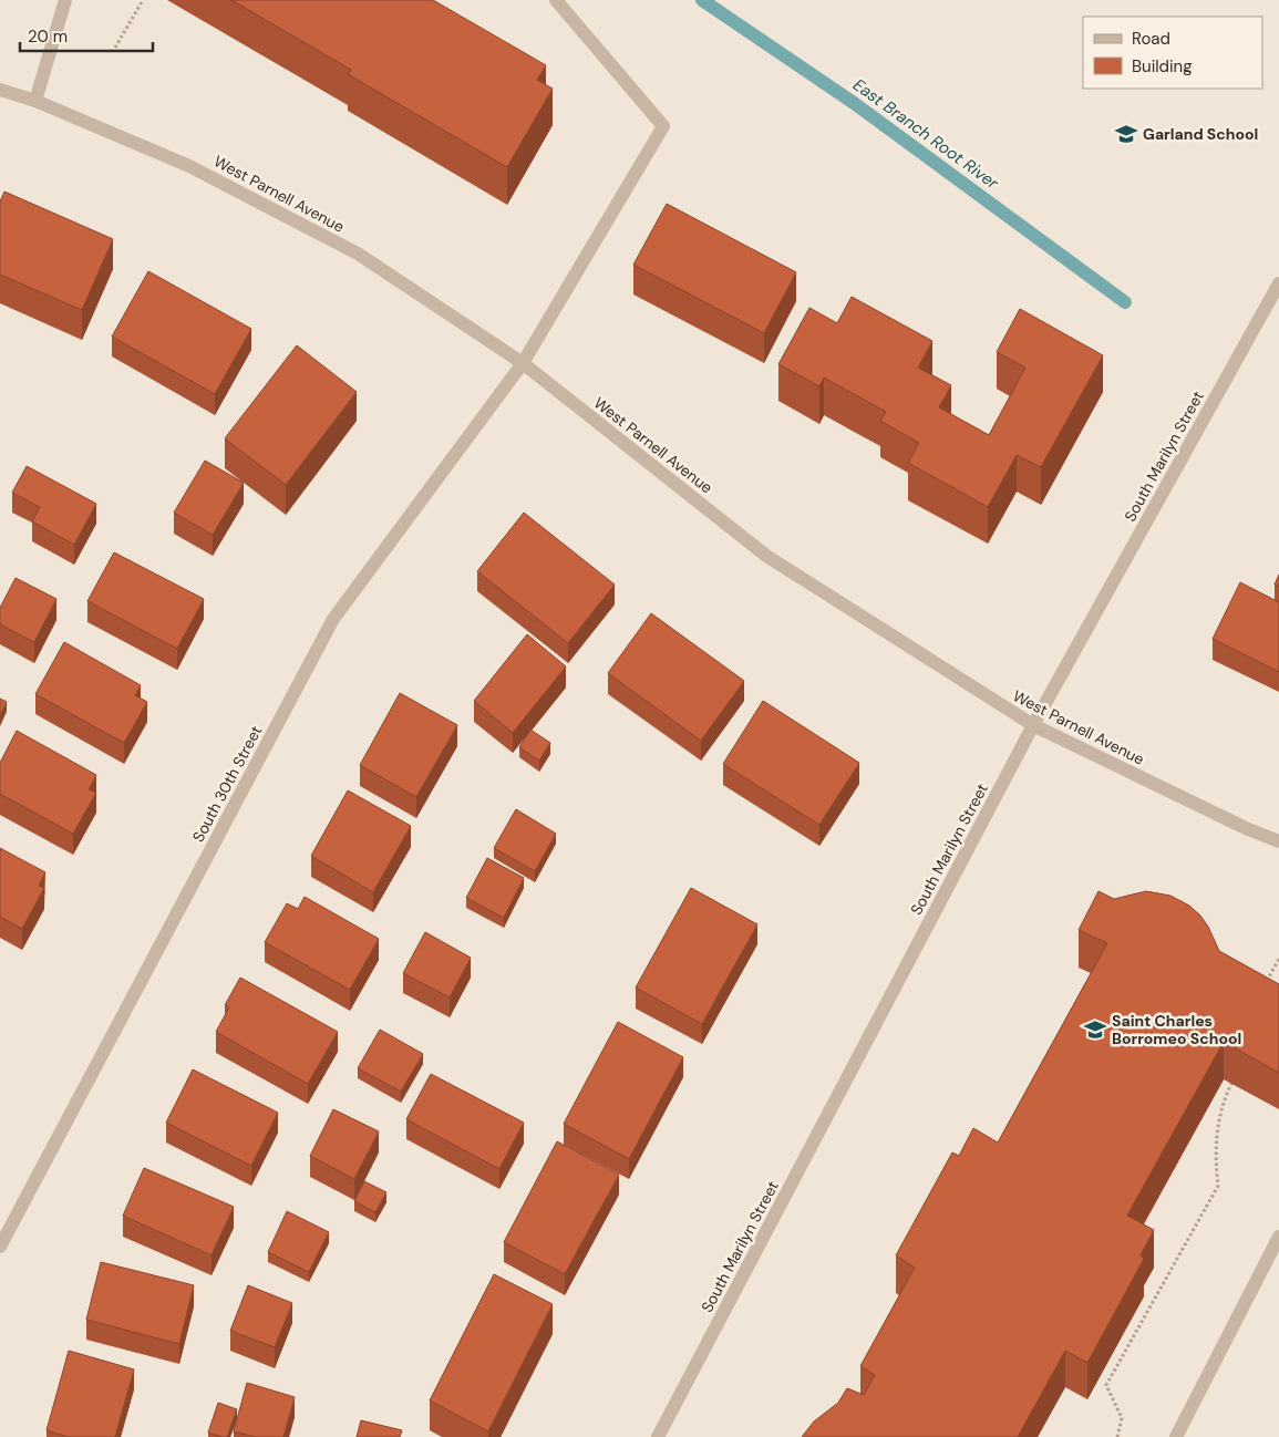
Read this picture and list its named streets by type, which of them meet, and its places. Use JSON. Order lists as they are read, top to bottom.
{
  "streets": {
    "street": ["West Parnell Avenue", "South Marilyn Street", "South 30th Street"]
  },
  "crossings": [
    ["West Parnell Avenue", "South Marilyn Street"],
    ["West Parnell Avenue", "South 30th Street"]
  ],
  "water": ["East Branch Root River"],
  "places": {
    "school or university": ["Garland School", "Saint Charles Borromeo School"]
  },
  "legend": ["Road", "Building"],
  "scale_bar": "20 m"
}
